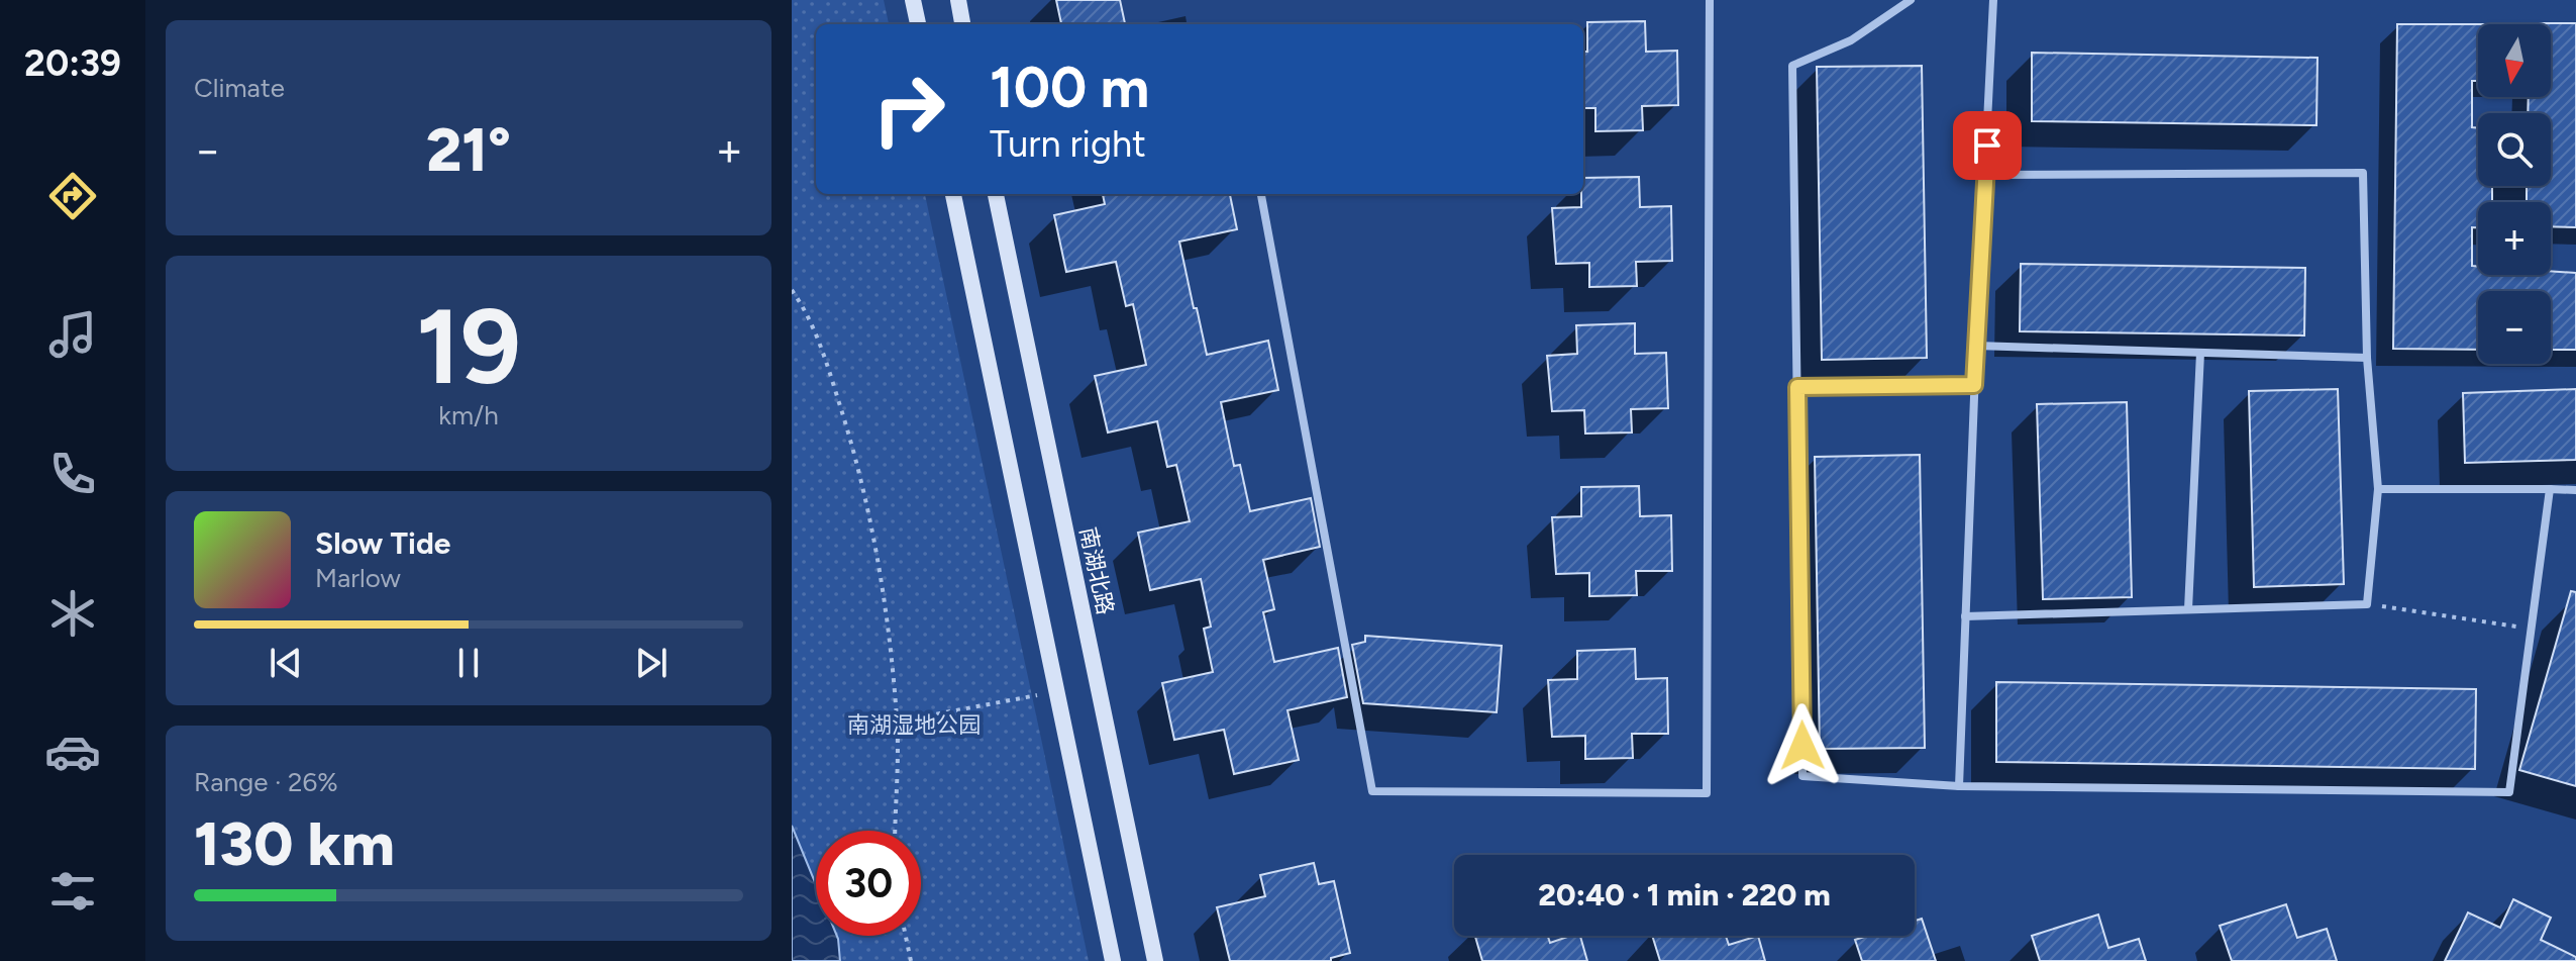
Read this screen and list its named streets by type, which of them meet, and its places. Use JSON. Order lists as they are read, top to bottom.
{
  "streets": {
    "main road": ["南湖北路"]
  },
  "parks": ["南湖湿地公园"],
  "north": "bottom",
  "page": {
    "tabs": "20:39",
    "tile": [
      "Climate",
      ["19", "km/h"],
      ["Range · 26%", "130 km"]
    ],
    "map_buttons": ["+", "−"],
    "turn": ["100 m", "Turn right"],
    "heat": ["−", "21°", "+"],
    "song": ["Slow Tide", "Marlow"],
    "limit": "30",
    "trip": "20:40 · 1 min · 220 m"
  }
}
